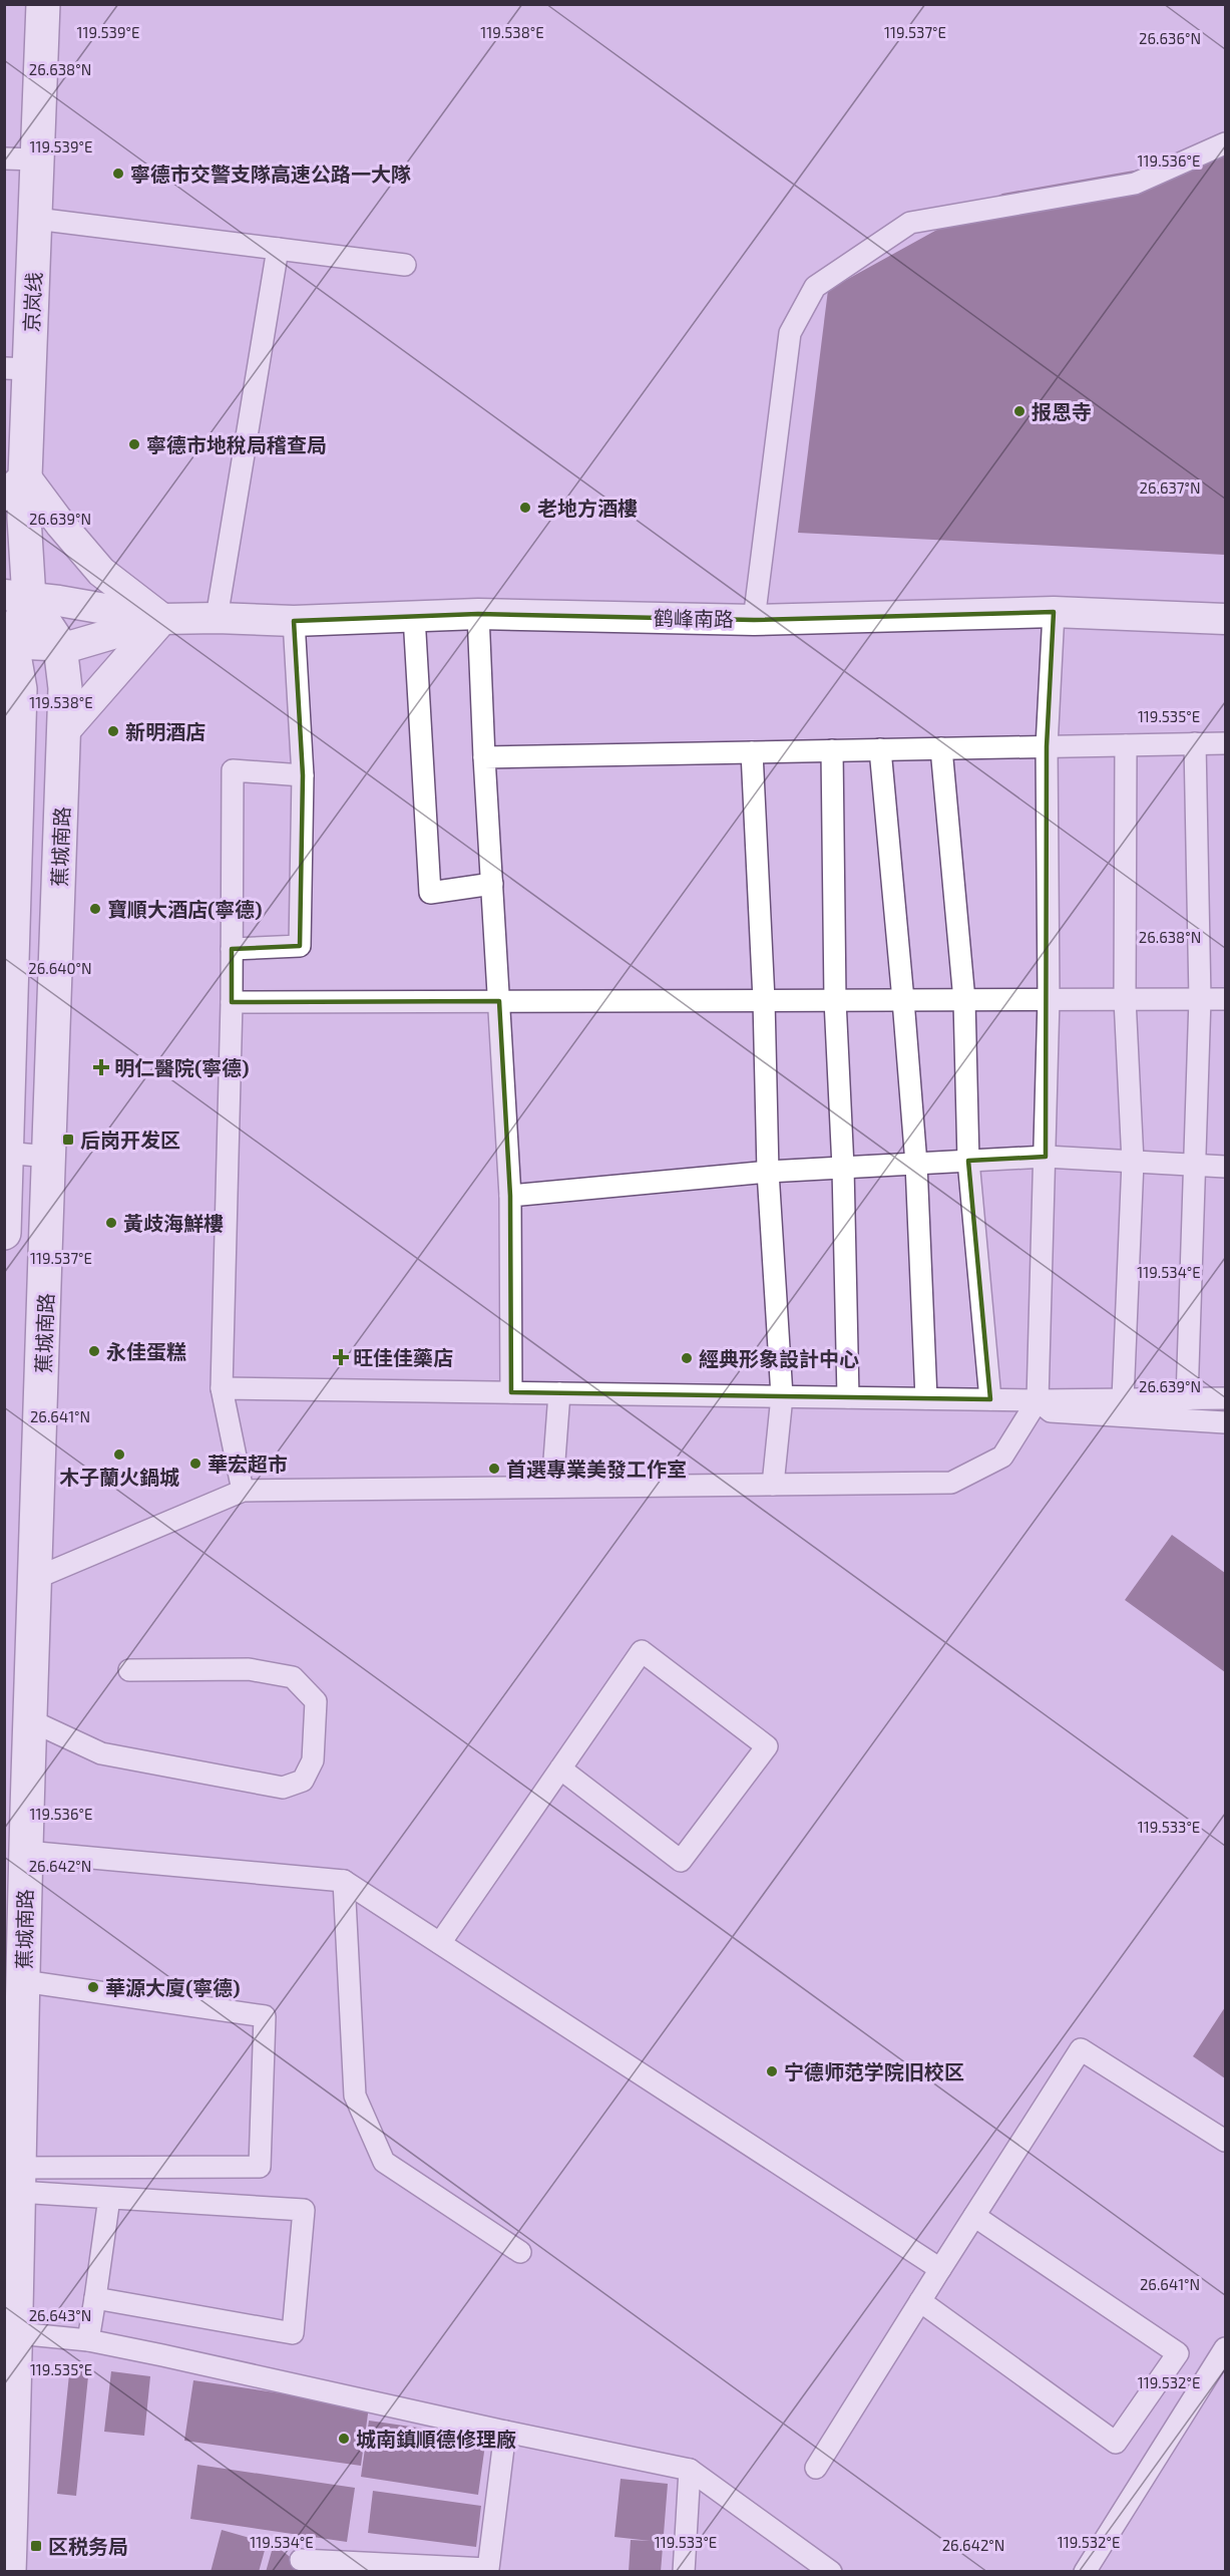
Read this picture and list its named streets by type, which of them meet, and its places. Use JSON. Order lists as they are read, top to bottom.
{
  "streets": {
    "highway": ["京岚线", "蕉城南路"],
    "street": ["鹤峰南路"]
  },
  "crossings": [
    ["京岚线", "蕉城南路"]
  ],
  "places": {
    "other": [
      "寧德市交警支隊高速公路一大隊",
      "报恩寺",
      "寧德市地稅局稽查局",
      "老地方酒樓",
      "新明酒店",
      "寶順大酒店(寧德)",
      "黃歧海鮮樓",
      "永佳蛋糕",
      "經典形象設計中心",
      "木子蘭火鍋城",
      "華宏超市",
      "首選專業美發工作室",
      "華源大廈(寧德)",
      "宁德师范学院旧校区",
      "城南鎮順德修理廠"
    ],
    "health": ["明仁醫院(寧德)", "旺佳佳藥店"],
    "transit": ["后岗开发区", "区税务局"]
  },
  "coordinates": [
    "119.537°E",
    "119.539°E",
    "119.538°E",
    "26.636°N",
    "26.638°N",
    "119.536°E",
    "26.637°N",
    "26.639°N",
    "119.535°E",
    "26.640°N",
    "119.534°E",
    "26.641°N",
    "119.533°E",
    "26.642°N",
    "26.643°N",
    "119.532°E"
  ]
}
